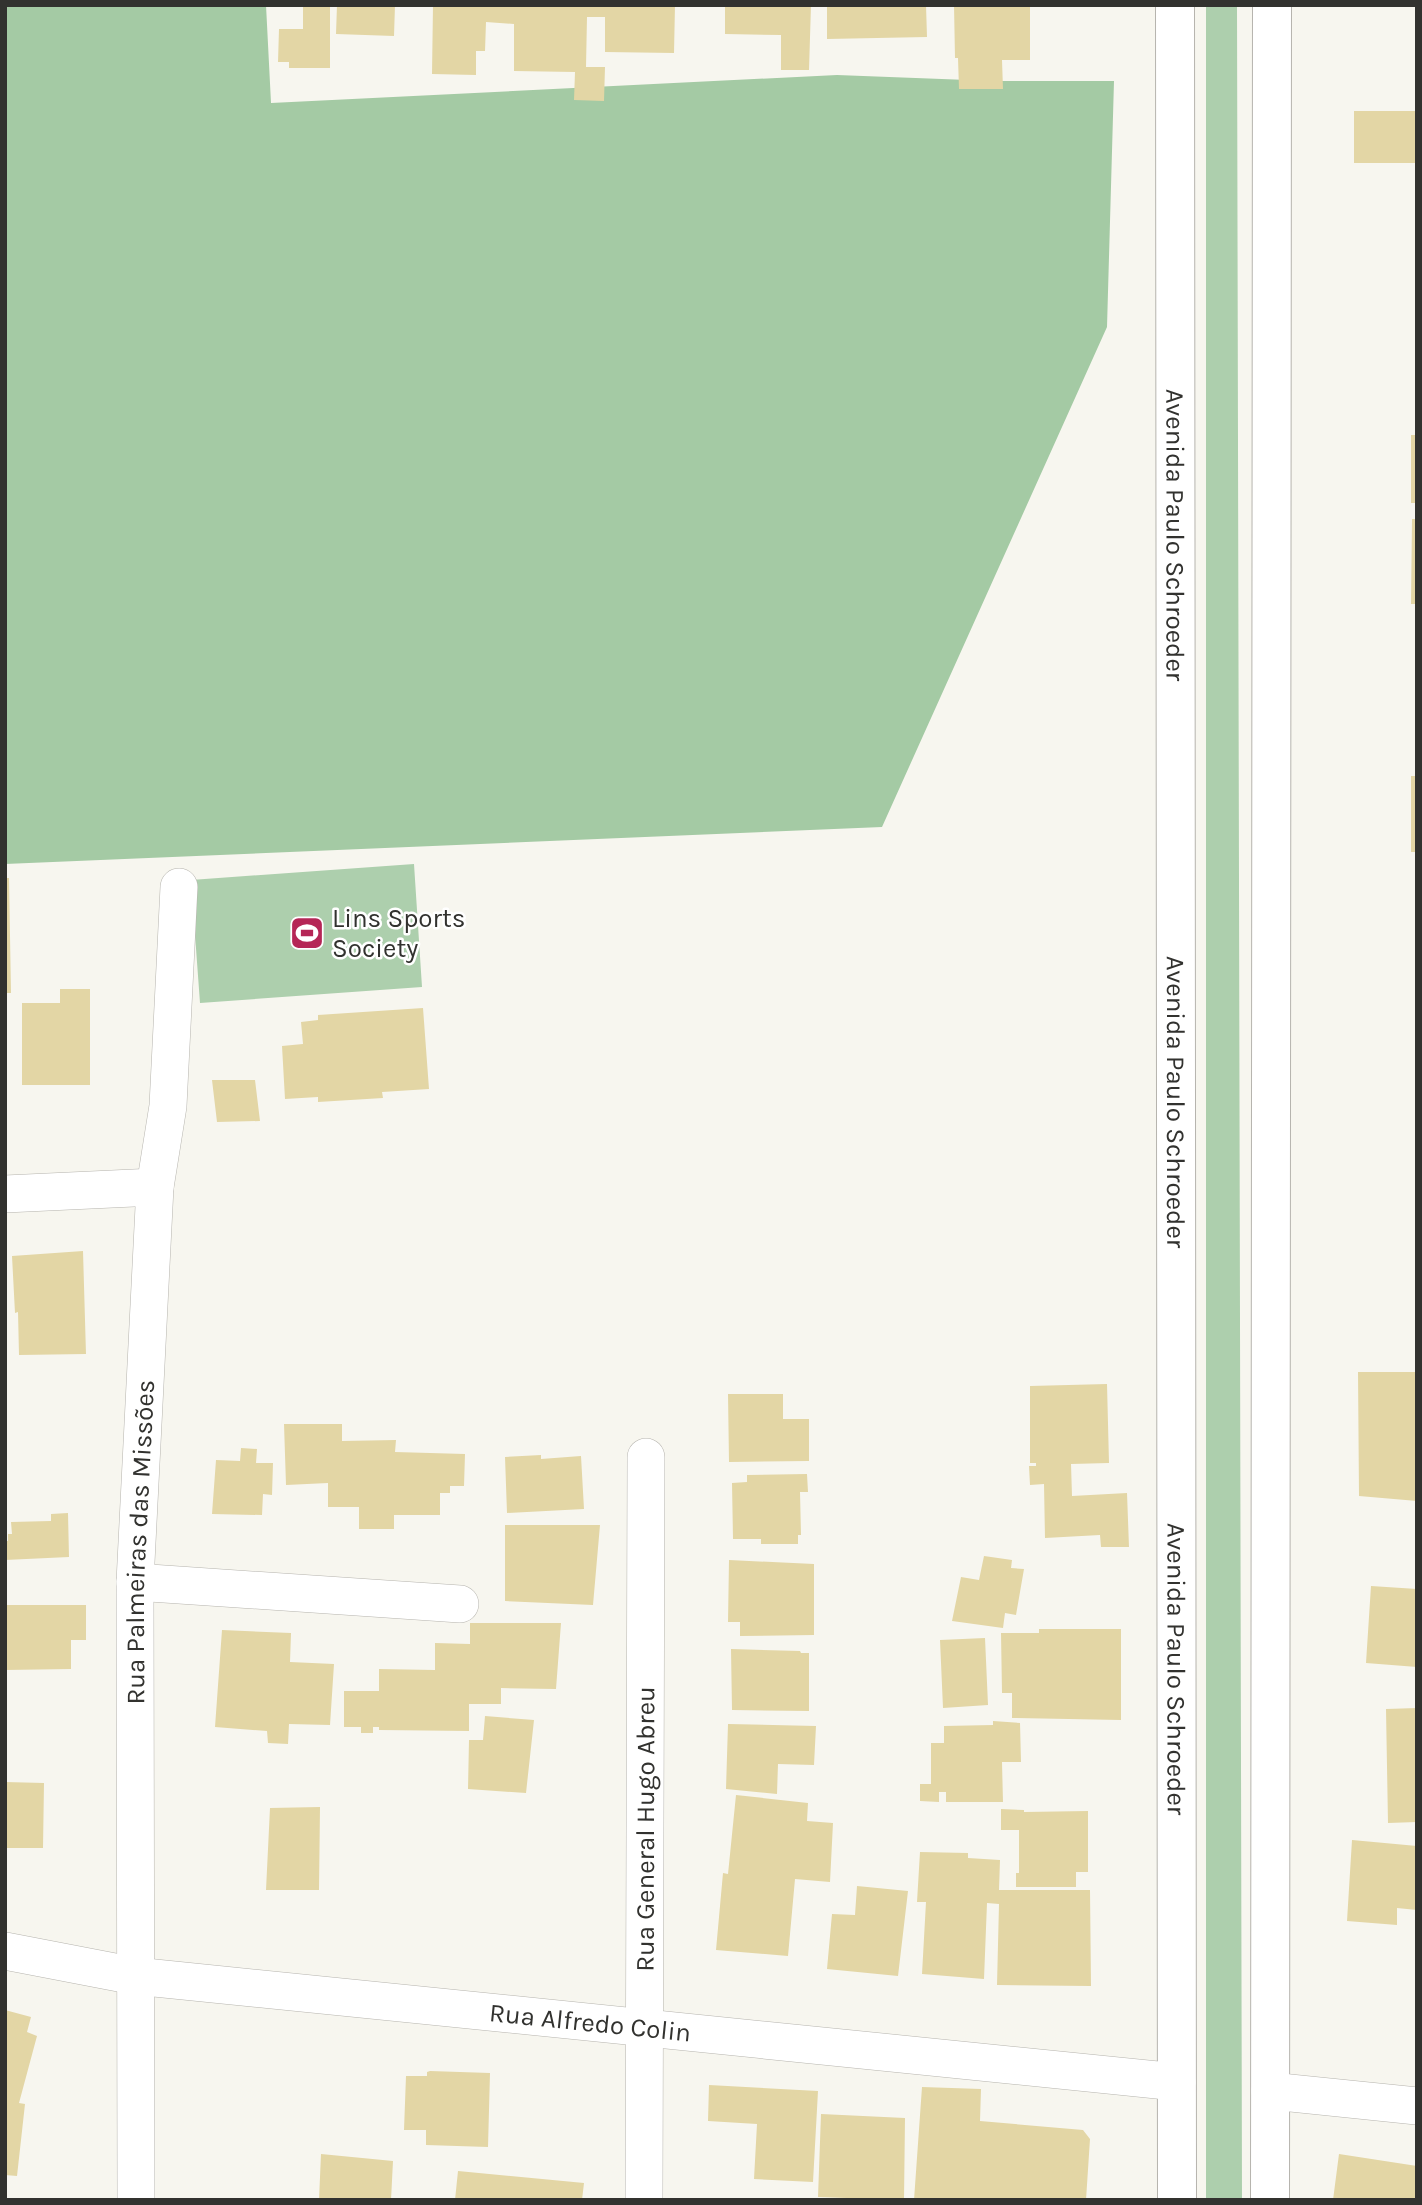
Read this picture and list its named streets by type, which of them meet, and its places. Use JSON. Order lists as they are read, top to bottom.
{
  "streets": {
    "main road": ["Avenida Paulo Schroeder"],
    "street": ["Rua Palmeiras das Missões", "Rua General Hugo Abreu", "Rua Alfredo Colin"]
  },
  "crossings": [
    ["Avenida Paulo Schroeder", "Rua Alfredo Colin"],
    ["Rua Palmeiras das Missões", "Rua Alfredo Colin"],
    ["Rua General Hugo Abreu", "Rua Alfredo Colin"]
  ],
  "places": {
    "sports": ["Lins Sports Society"]
  }
}
